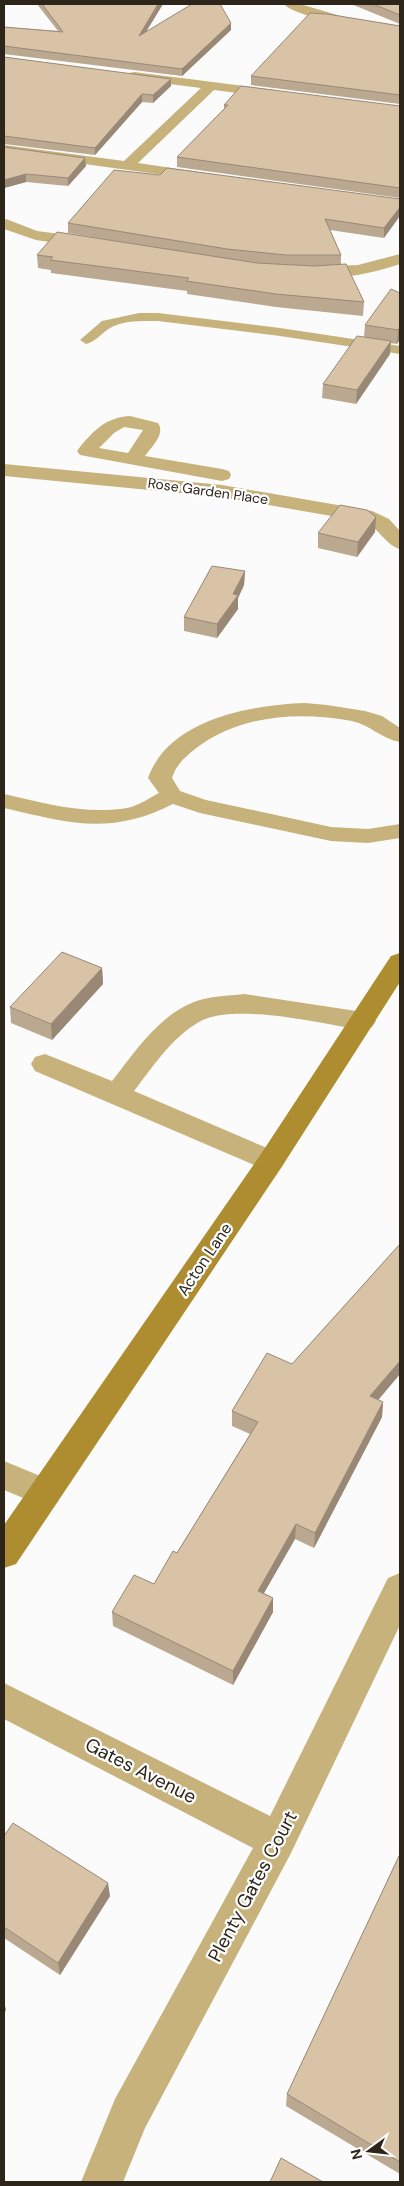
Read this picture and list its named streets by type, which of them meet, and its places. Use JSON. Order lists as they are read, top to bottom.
{
  "streets": {
    "street": [
      "Rose Garden Place",
      "Acton Lane",
      "Gates Avenue",
      "Plenty Gates Court"
    ]
  },
  "crossings": [
    ["Gates Avenue", "Plenty Gates Court"]
  ],
  "north": "left"
}
